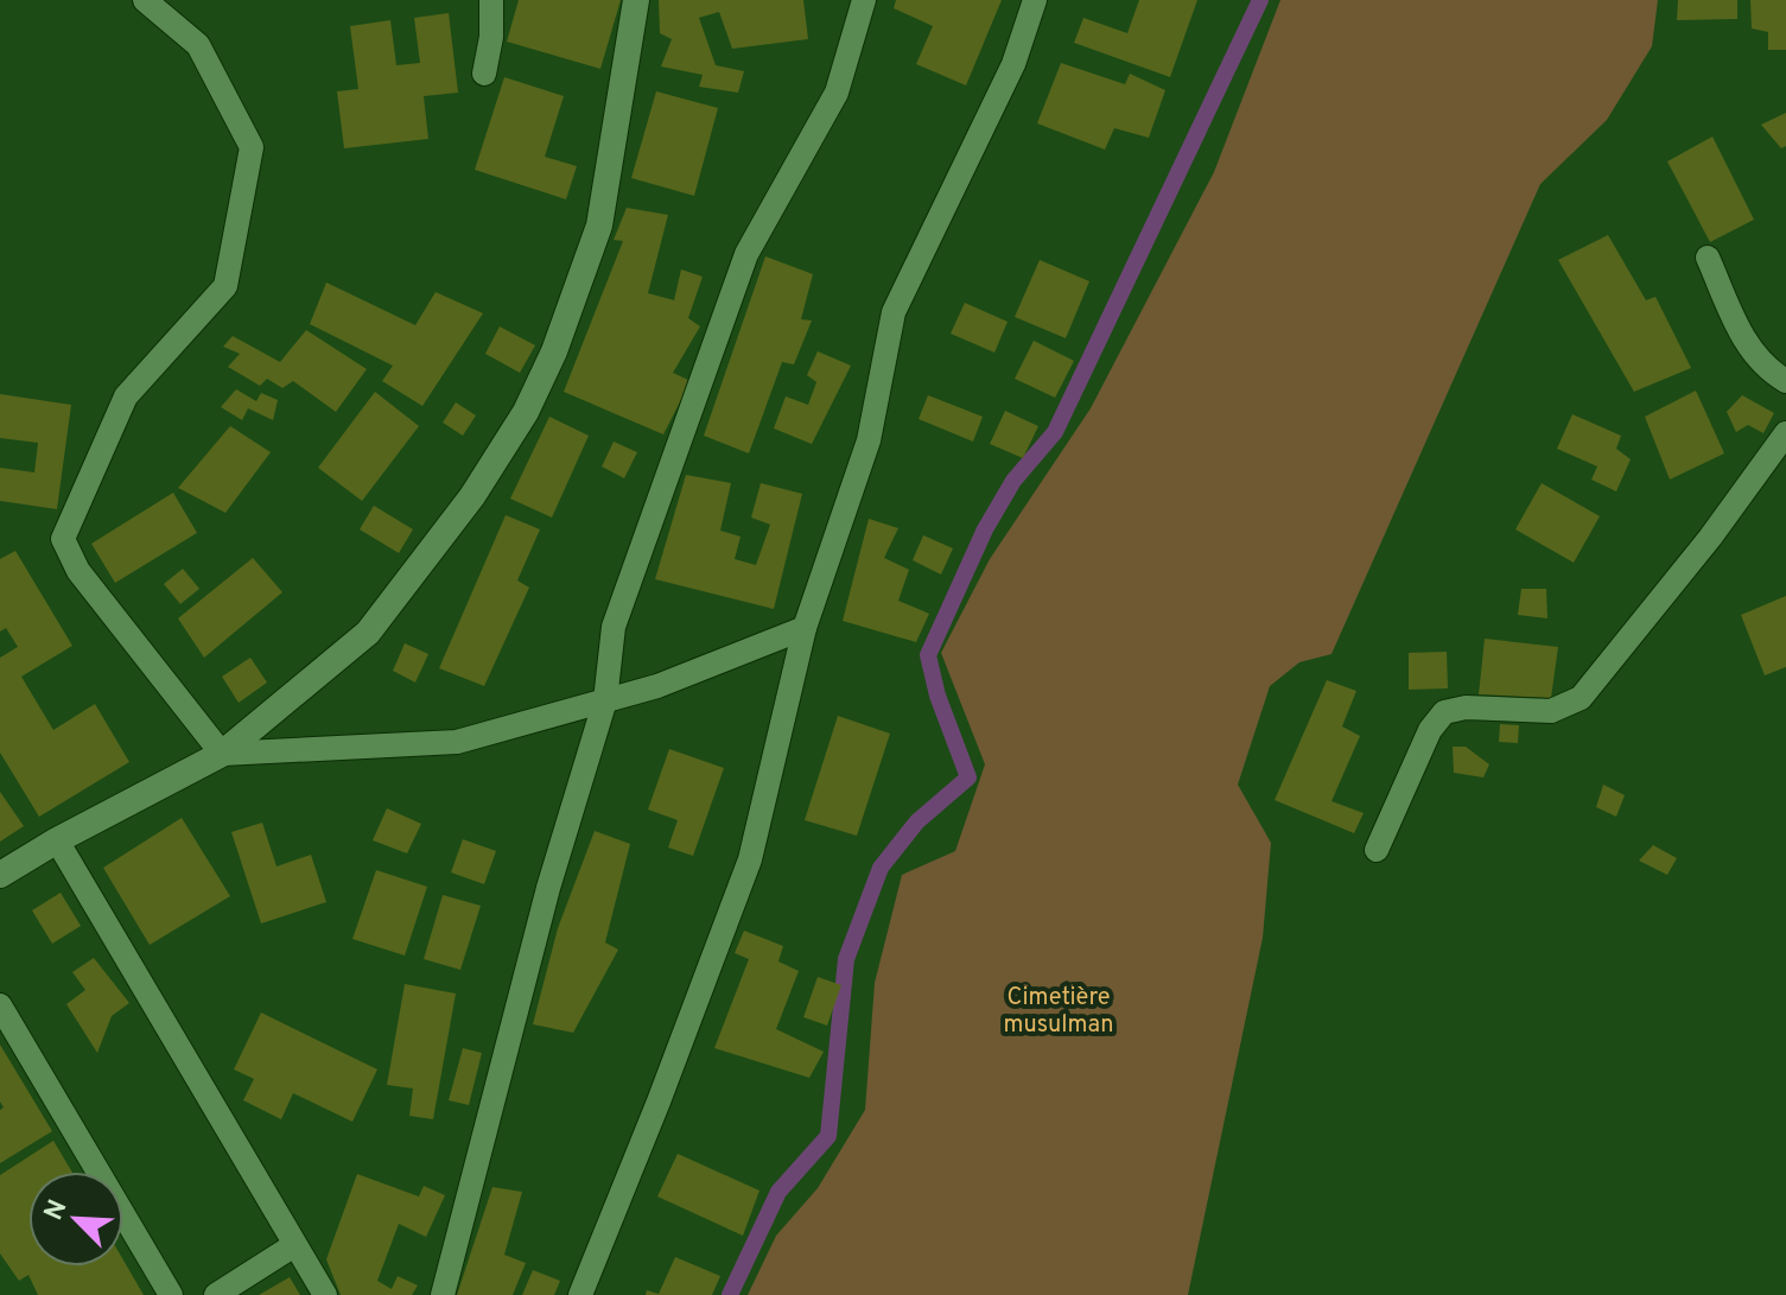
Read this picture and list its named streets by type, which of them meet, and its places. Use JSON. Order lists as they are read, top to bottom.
{
  "parks": ["Cimetière musulman"],
  "north": "top left"
}
